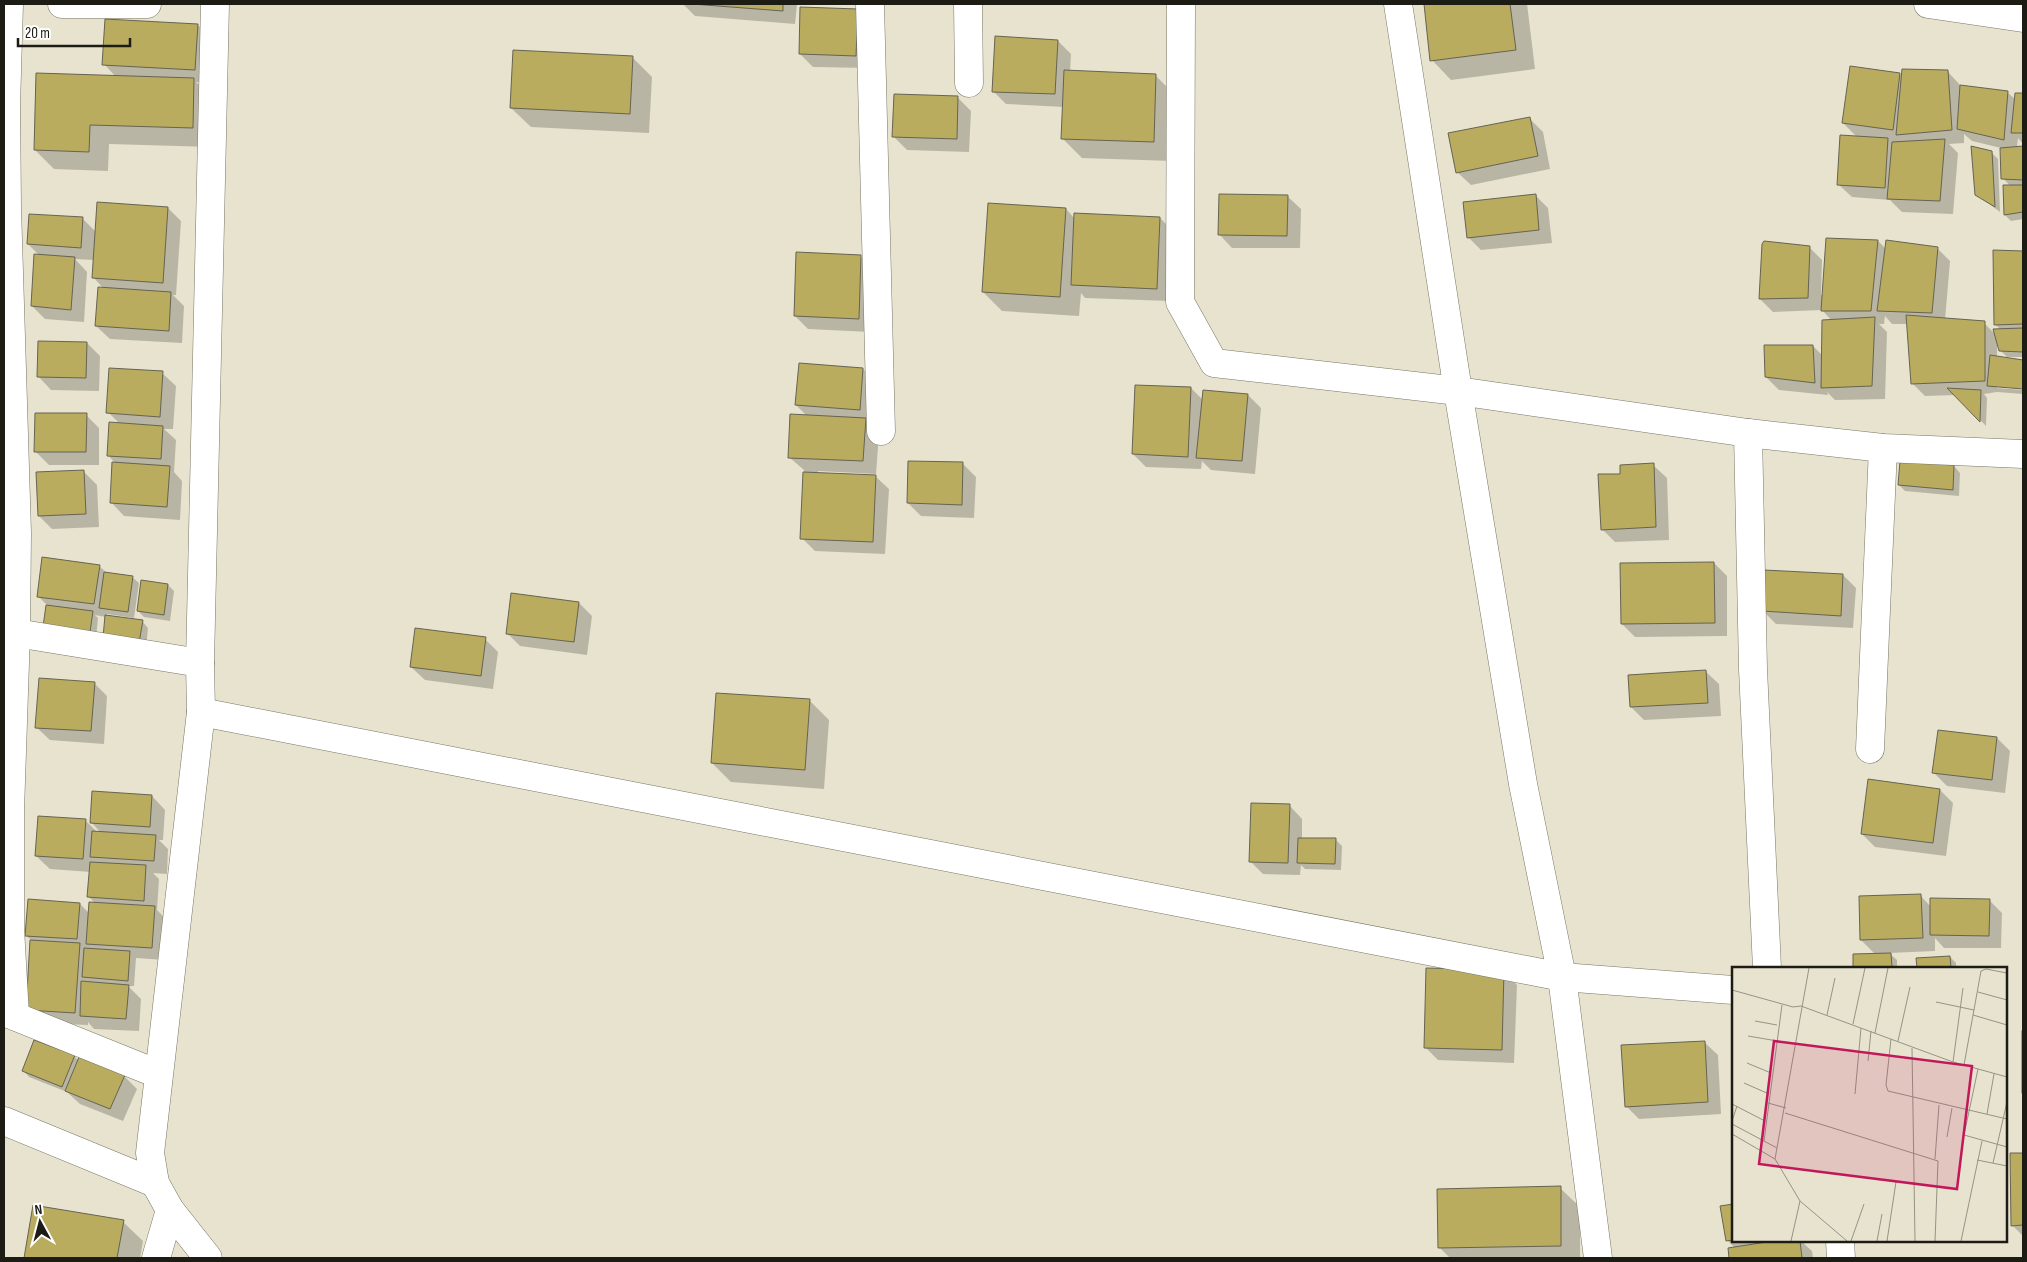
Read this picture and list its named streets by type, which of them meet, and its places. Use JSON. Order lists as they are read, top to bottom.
{
  "scale_bar": "20 m",
  "north": "top"
}
